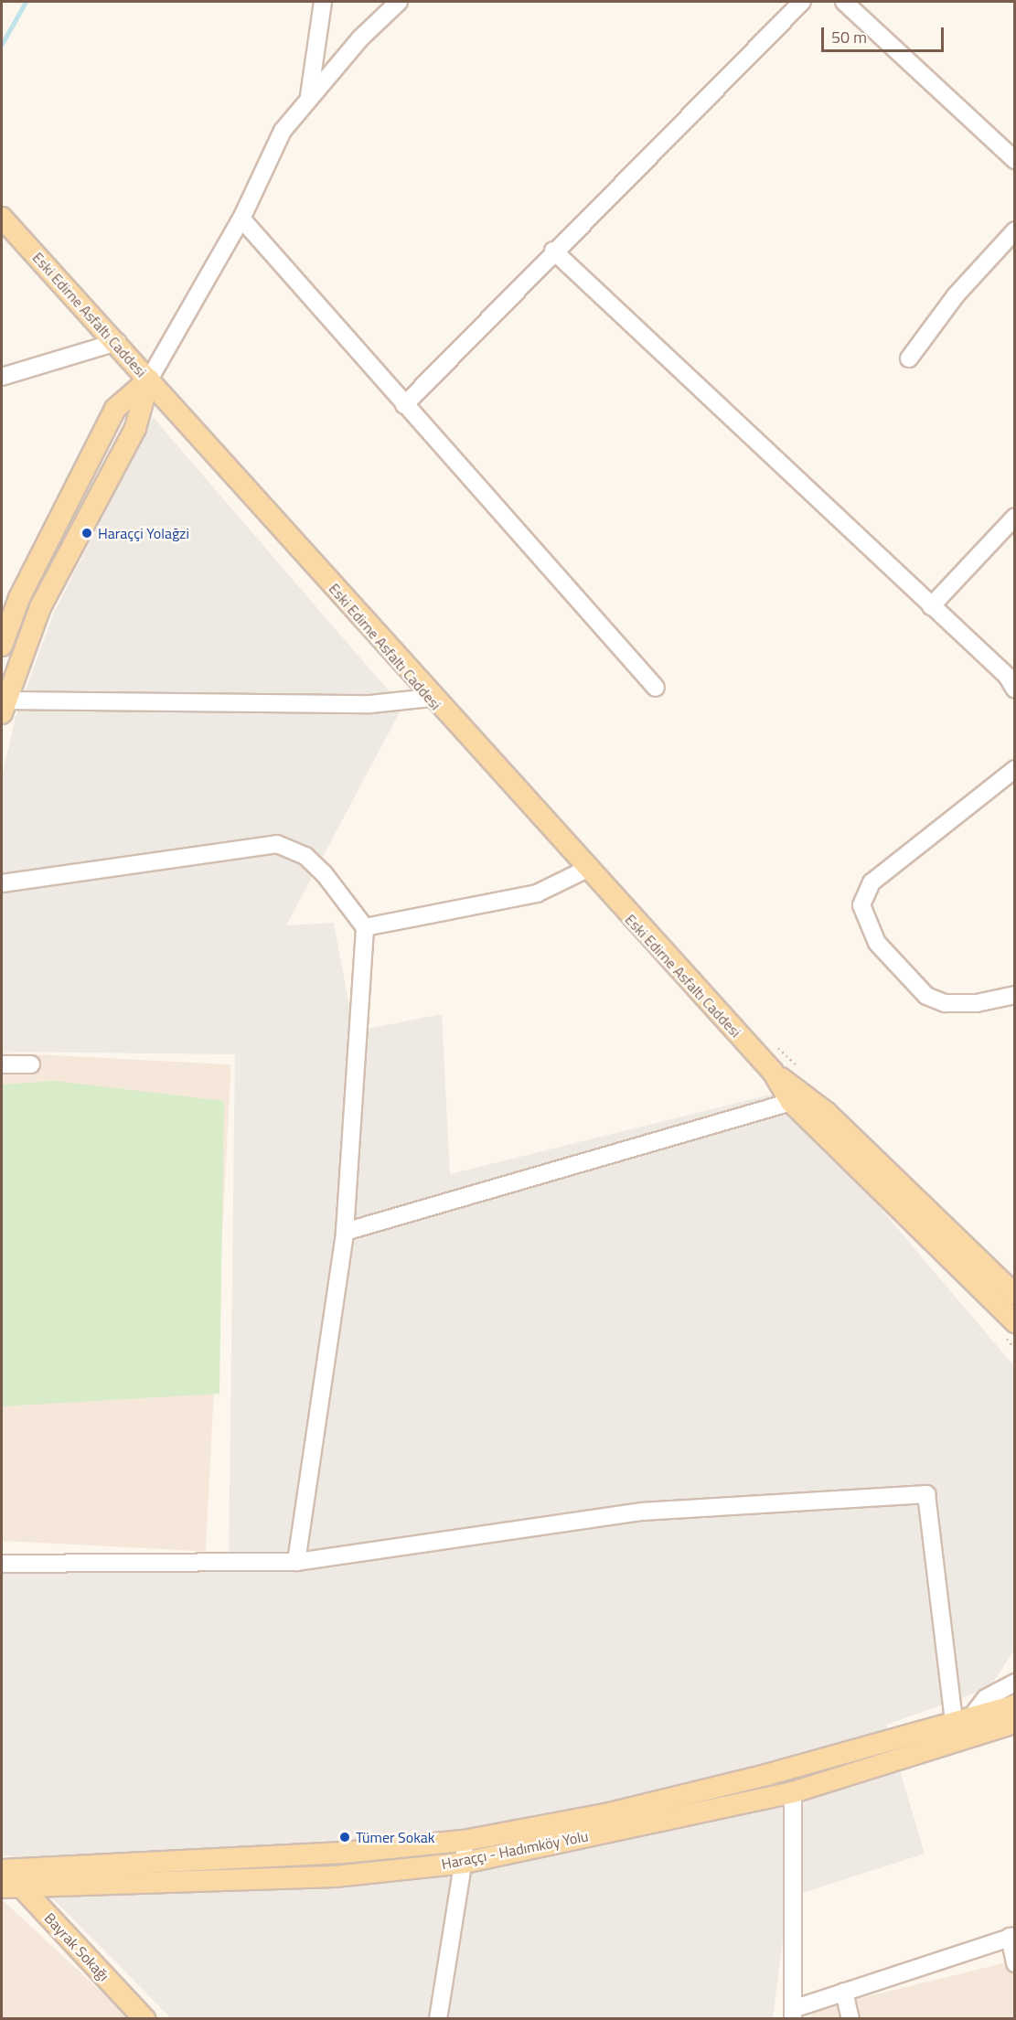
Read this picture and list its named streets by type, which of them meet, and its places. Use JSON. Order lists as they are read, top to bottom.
{
  "streets": {
    "main road": ["Eski Edirne Asfaltı Caddesi", "Haraççı - Hadımköy Yolu", "Bayrak Sokağı"]
  },
  "crossings": [
    ["Haraççı - Hadımköy Yolu", "Bayrak Sokağı"]
  ],
  "places": ["Haraççi Yolağzi", "Tümer Sokak"],
  "scale_bar": "50 m"
}
